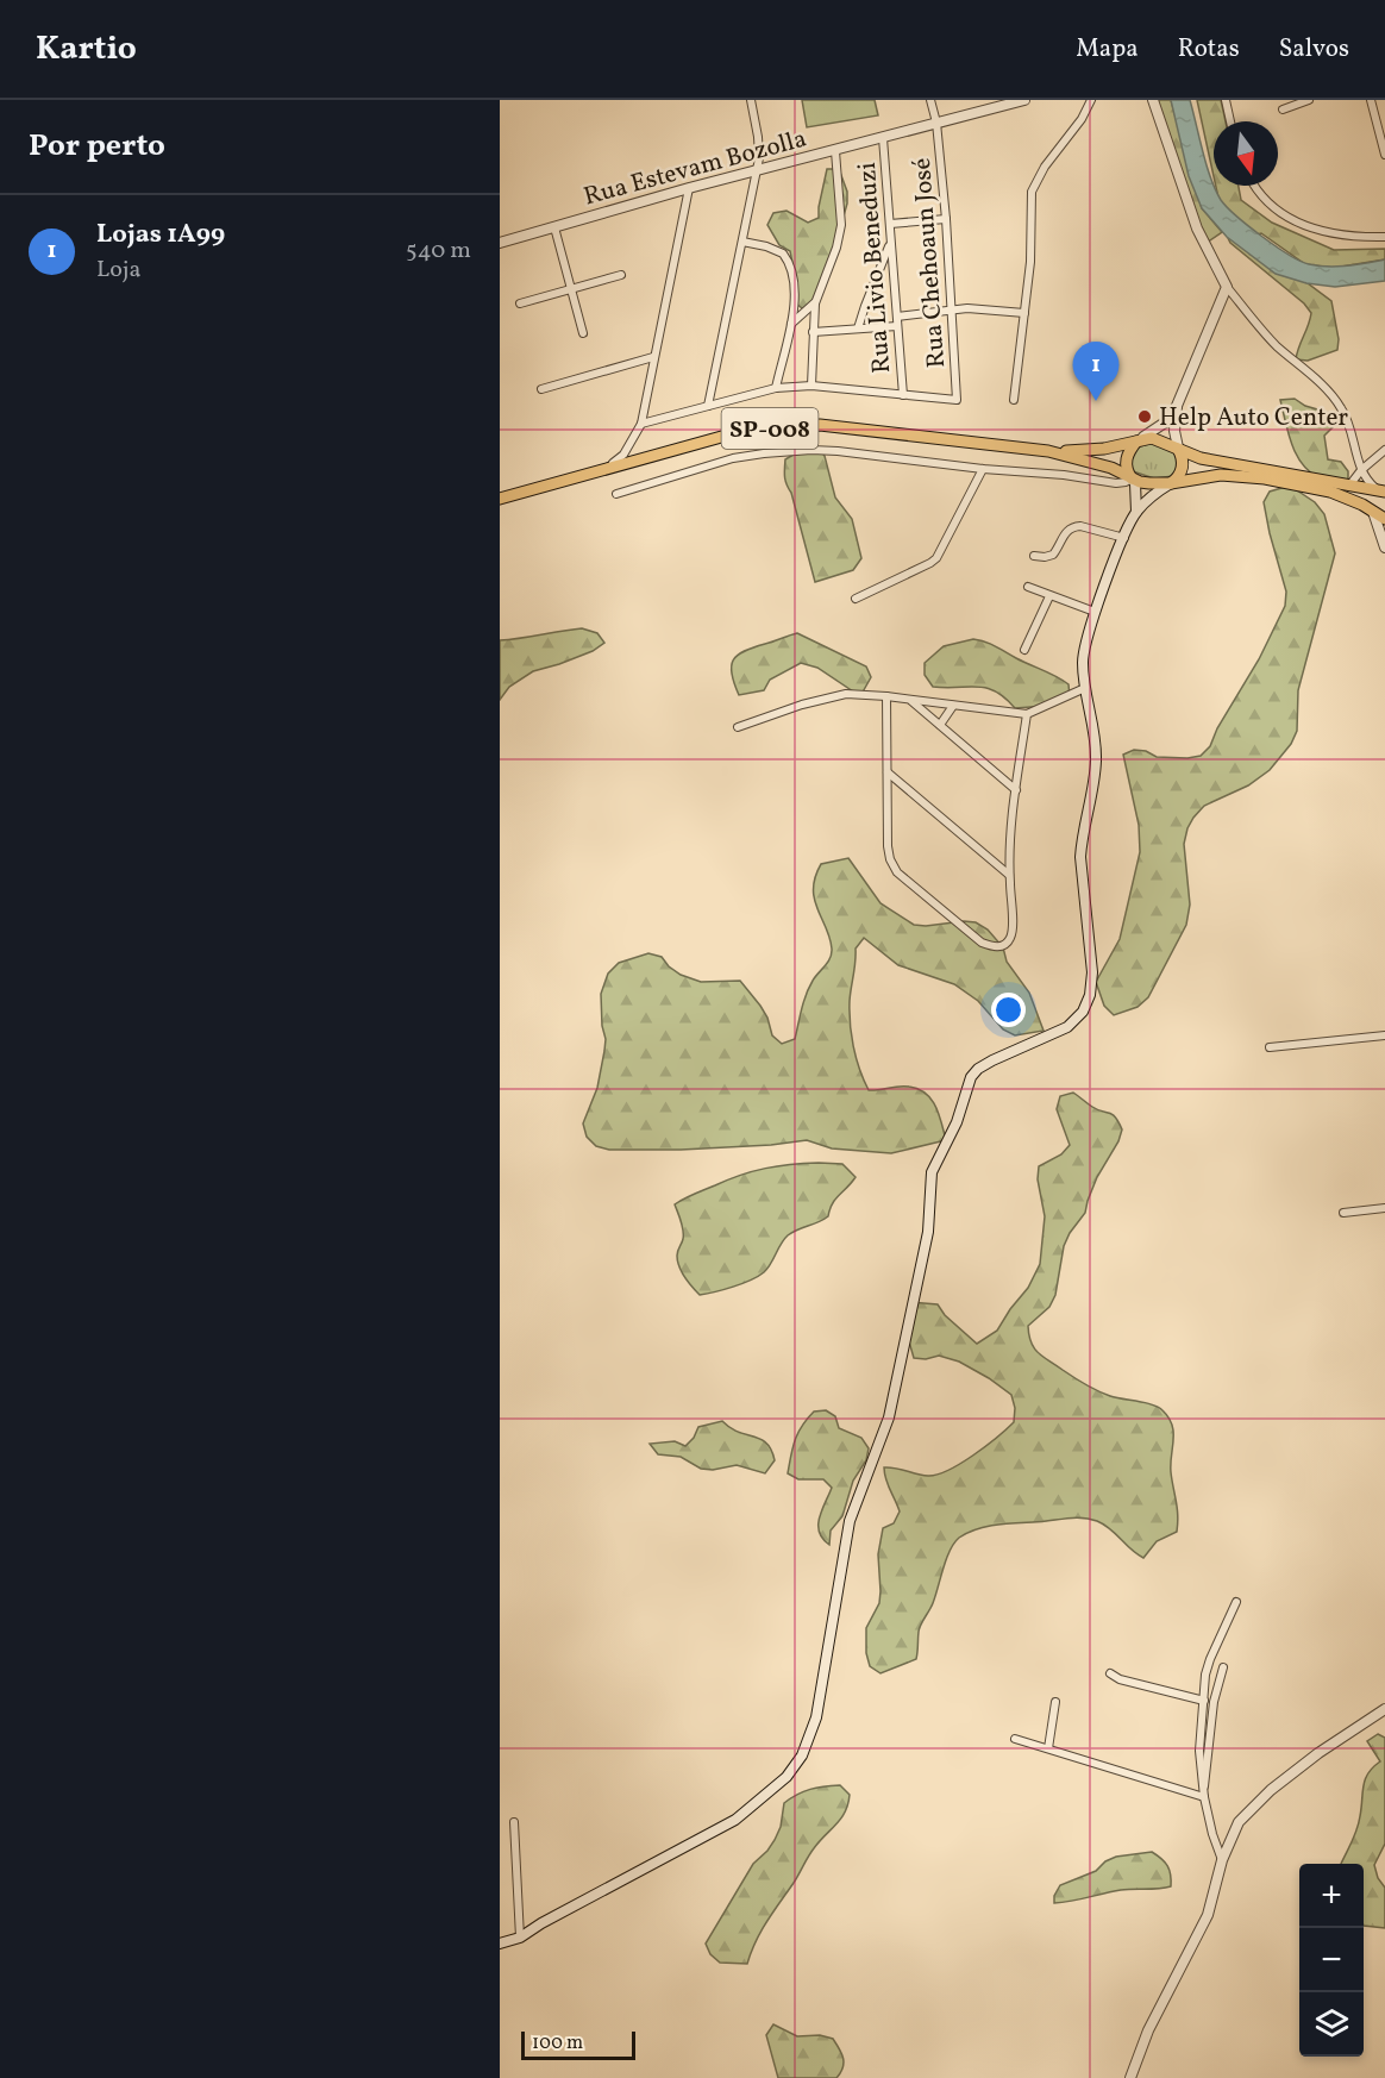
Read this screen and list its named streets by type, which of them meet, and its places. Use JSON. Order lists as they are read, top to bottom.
{
  "streets": {
    "main road": ["SP-008"],
    "street": ["Rua Estevam Bozolla", "Rua Chehoaun José", "Rua Livio Beneduzi"]
  },
  "crossings": [
    ["Rua Estevam Bozolla", "Rua Chehoaun José"],
    ["Rua Estevam Bozolla", "Rua Livio Beneduzi"],
    ["Rua Chehoaun José", "Rua Livio Beneduzi"]
  ],
  "places": ["Help Auto Center"],
  "scale_bar": "100 m",
  "north": "bottom",
  "page": {
    "header": "Kartio",
    "nav": ["Mapa", "Rotas", "Salvos"],
    "heading": "Por perto",
    "list": [
      {
        "mark": "1",
        "name": "Lojas 1A99",
        "note": "Loja",
        "value": "540 m"
      }
    ],
    "pins": "1",
    "map_buttons": ["+", "−"],
    "scale": "100 m"
  }
}
